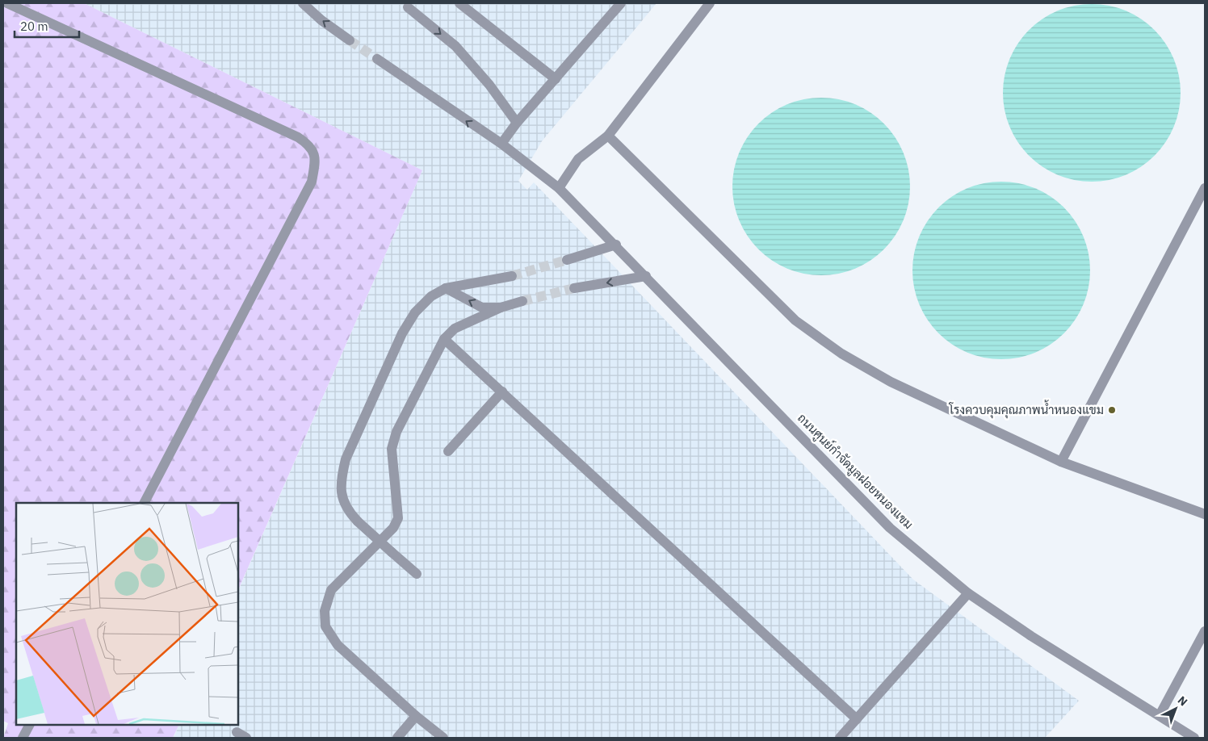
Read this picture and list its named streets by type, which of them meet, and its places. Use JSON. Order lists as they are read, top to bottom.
{
  "streets": {
    "street": ["ถนนศูนย์กำจัดมูลฝอยหนองแขม"]
  },
  "places": ["โรงควบคุมคุณภาพน้ำหนองแขม"],
  "scale_bar": "20 m",
  "north": "top right"
}
